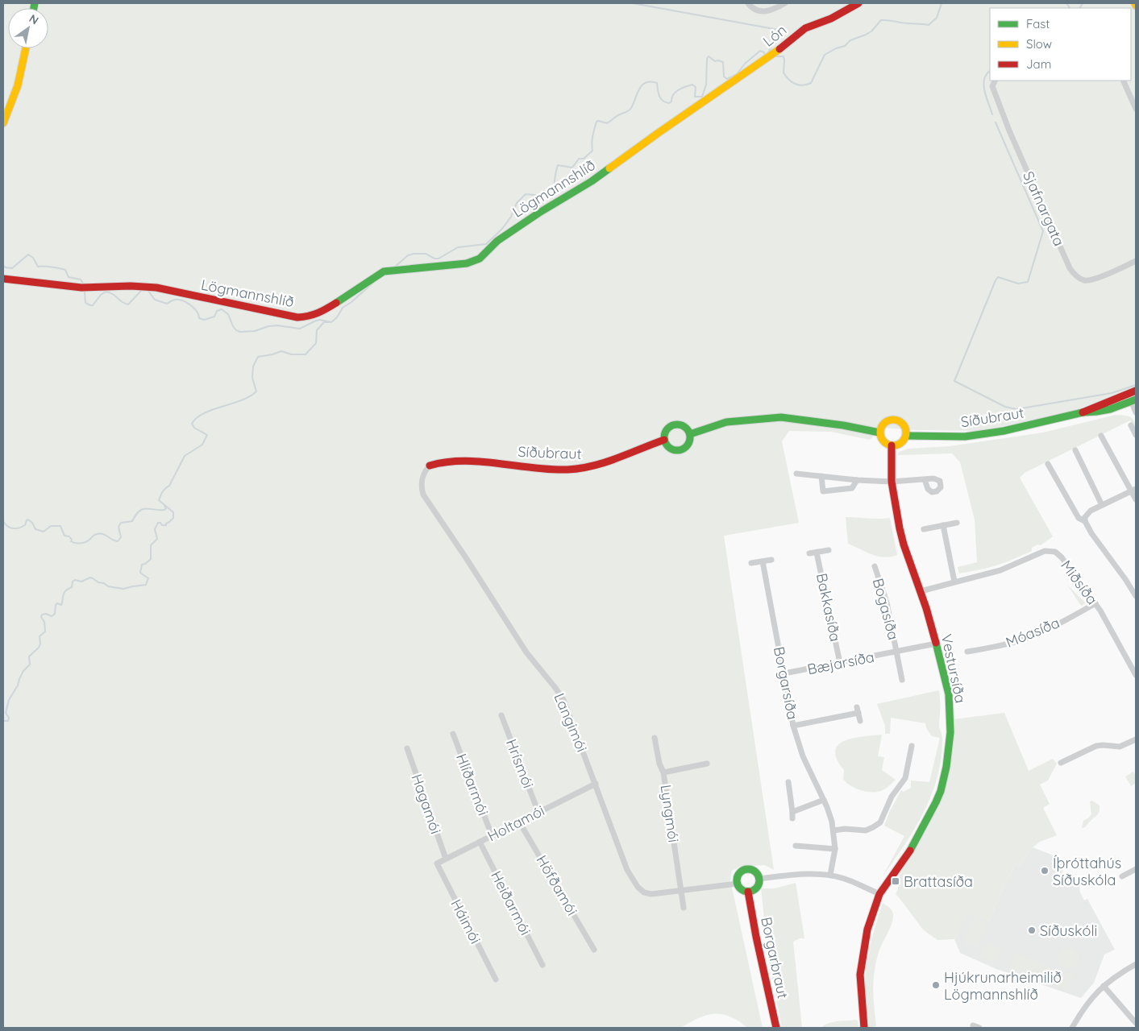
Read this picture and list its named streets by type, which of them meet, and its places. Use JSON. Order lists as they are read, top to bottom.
{
  "streets": {
    "street": [
      "Lón",
      "Lögmannshlíð",
      "Sjafnargata",
      "Síðubraut",
      "Miðsíða",
      "Bakkasíða",
      "Bogasíða",
      "Móasíða",
      "Bæjarsíða",
      "Vestursíða",
      "Borgarsíða",
      "Langimói",
      "Hrísmói",
      "Hlíðarmói",
      "Hagamói",
      "Lyngmói",
      "Holtamói",
      "Höfðamói",
      "Heiðarmói",
      "Háimói",
      "Borgarbraut"
    ]
  },
  "crossings": [
    ["Lón", "Lögmannshlíð"],
    ["Síðubraut", "Vestursíða"],
    ["Síðubraut", "Langimói"],
    ["Miðsíða", "Móasíða"],
    ["Miðsíða", "Vestursíða"],
    ["Bakkasíða", "Bæjarsíða"],
    ["Bogasíða", "Bæjarsíða"],
    ["Bæjarsíða", "Vestursíða"],
    ["Bæjarsíða", "Borgarsíða"],
    ["Langimói", "Lyngmói"],
    ["Langimói", "Holtamói"],
    ["Langimói", "Borgarbraut"],
    ["Hrísmói", "Holtamói"],
    ["Hlíðarmói", "Holtamói"],
    ["Hagamói", "Holtamói"],
    ["Holtamói", "Höfðamói"],
    ["Holtamói", "Heiðarmói"],
    ["Holtamói", "Háimói"]
  ],
  "places": {
    "other": ["Íþróttahús Síðuskóla", "Síðuskóli", "Hjúkrunarheimilið Lögmannshlíð"],
    "transit": ["Brattasíða"]
  },
  "legend": ["Fast", "Slow", "Jam"],
  "north": "top right"
}
